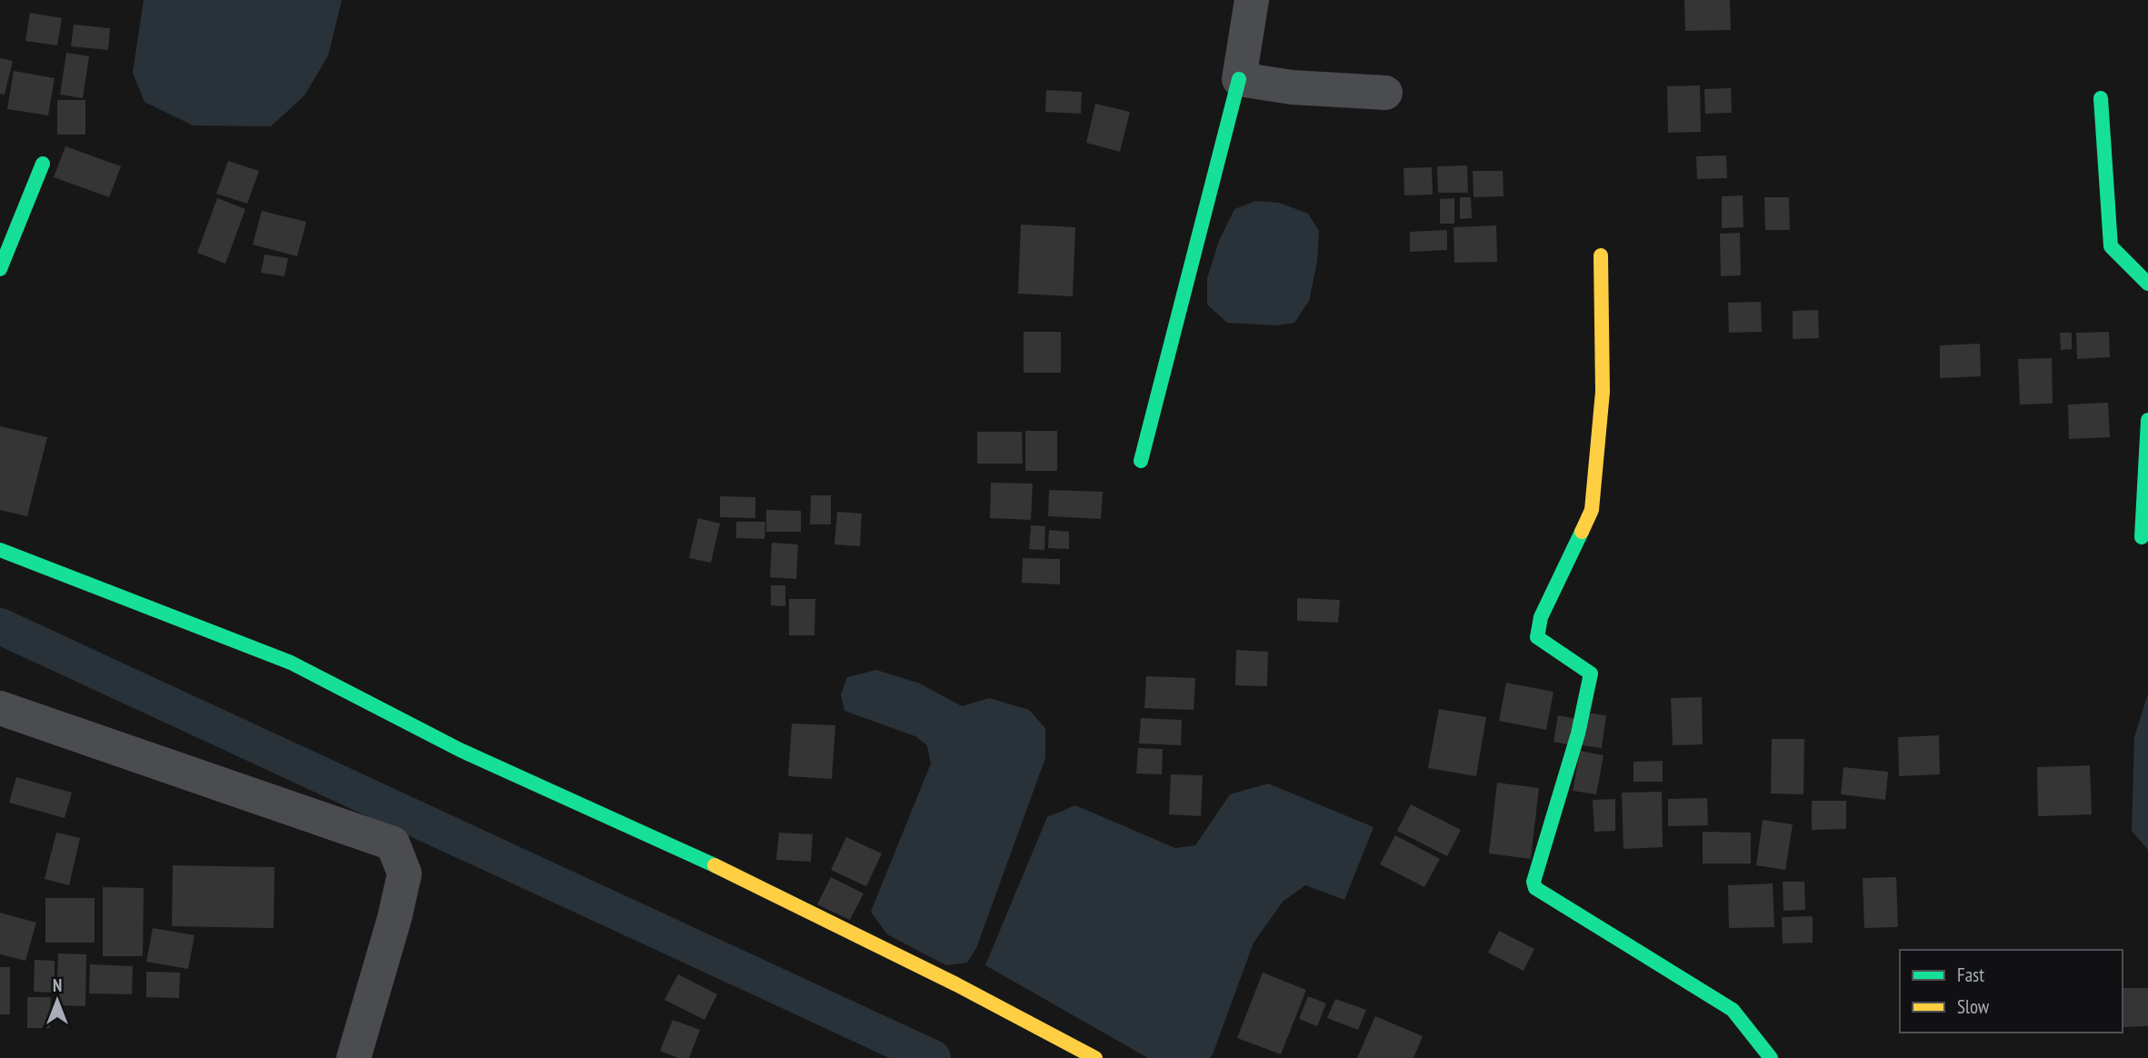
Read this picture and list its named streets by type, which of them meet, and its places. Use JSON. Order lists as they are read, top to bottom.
{
  "legend": ["Fast", "Slow"],
  "north": "top"
}
